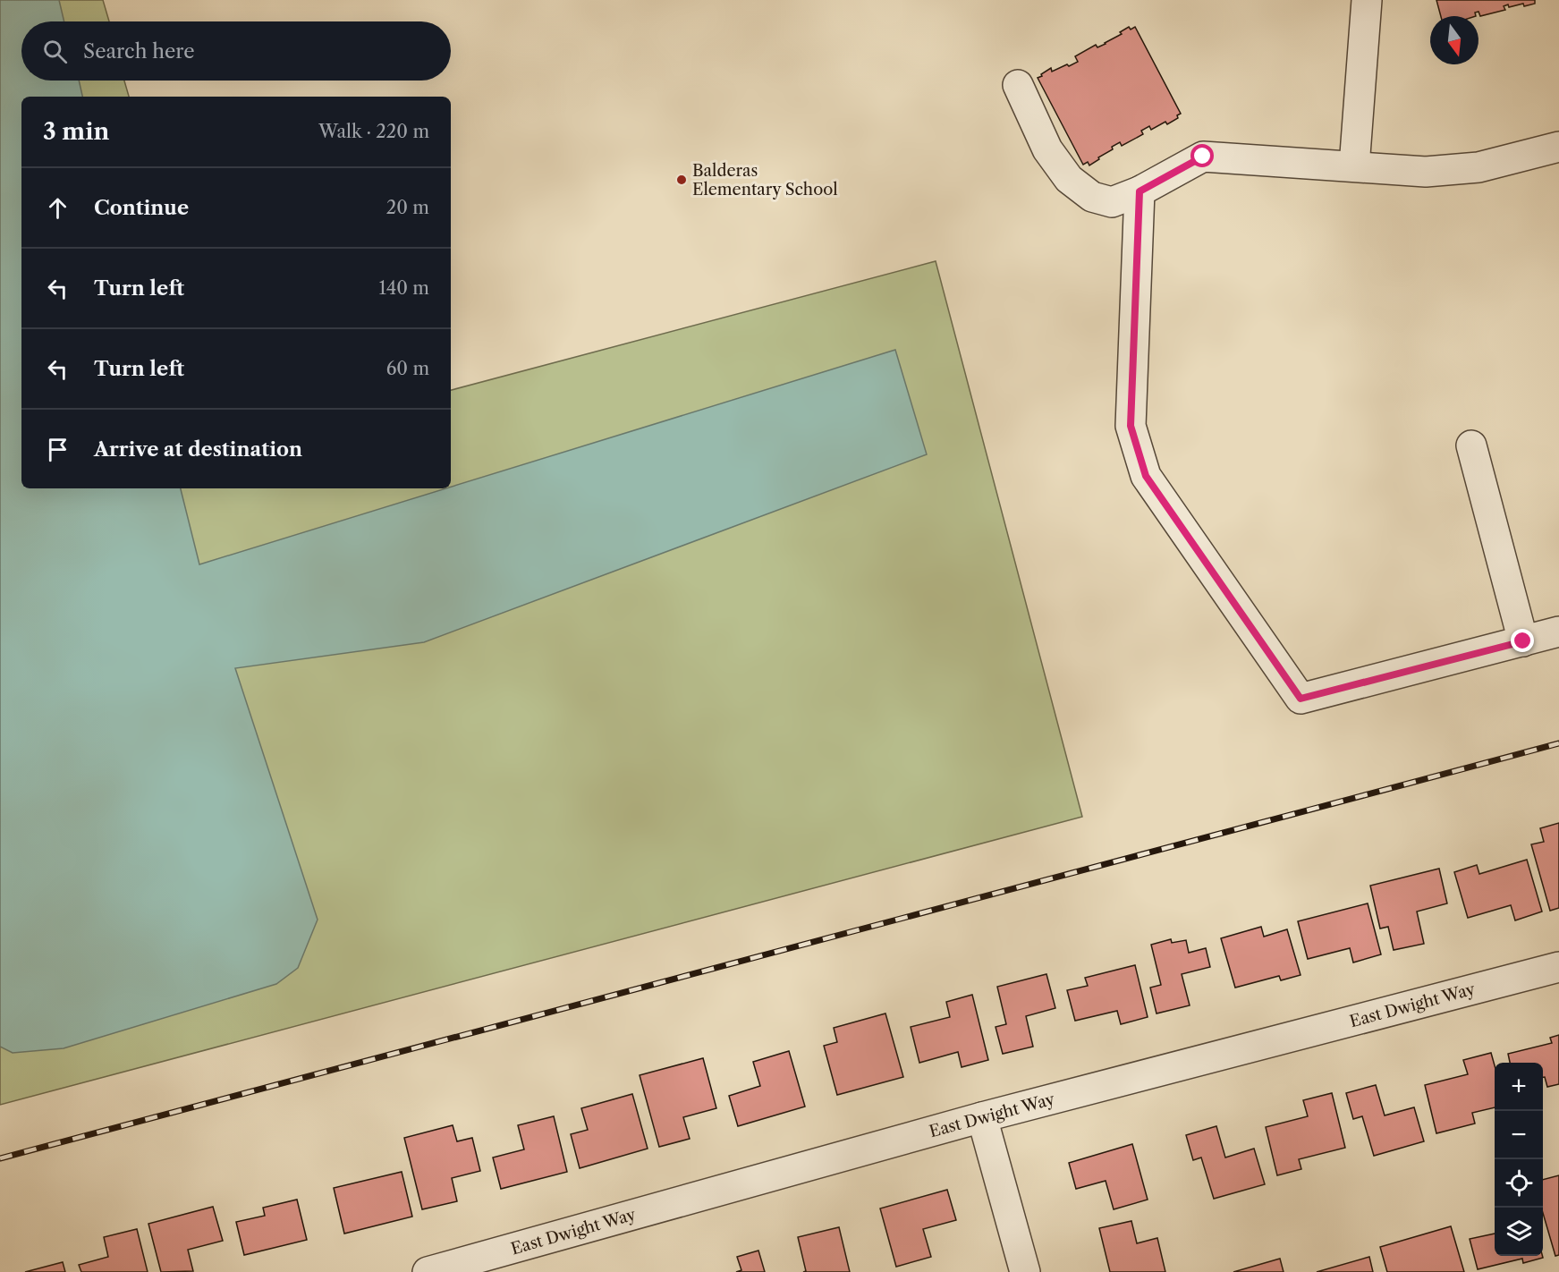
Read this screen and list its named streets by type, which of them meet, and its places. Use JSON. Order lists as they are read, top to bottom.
{
  "streets": {
    "street": ["East Dwight Way"]
  },
  "places": ["Balderas Elementary School"],
  "north": "bottom",
  "page": {
    "search": "Search here",
    "heading": ["3 min", "Walk · 220 m"],
    "list": [
      ["Continue", "20 m"],
      ["Turn left", "140 m"],
      ["Turn left", "60 m"],
      "Arrive at destination"
    ],
    "map_buttons": ["+", "−"]
  }
}
